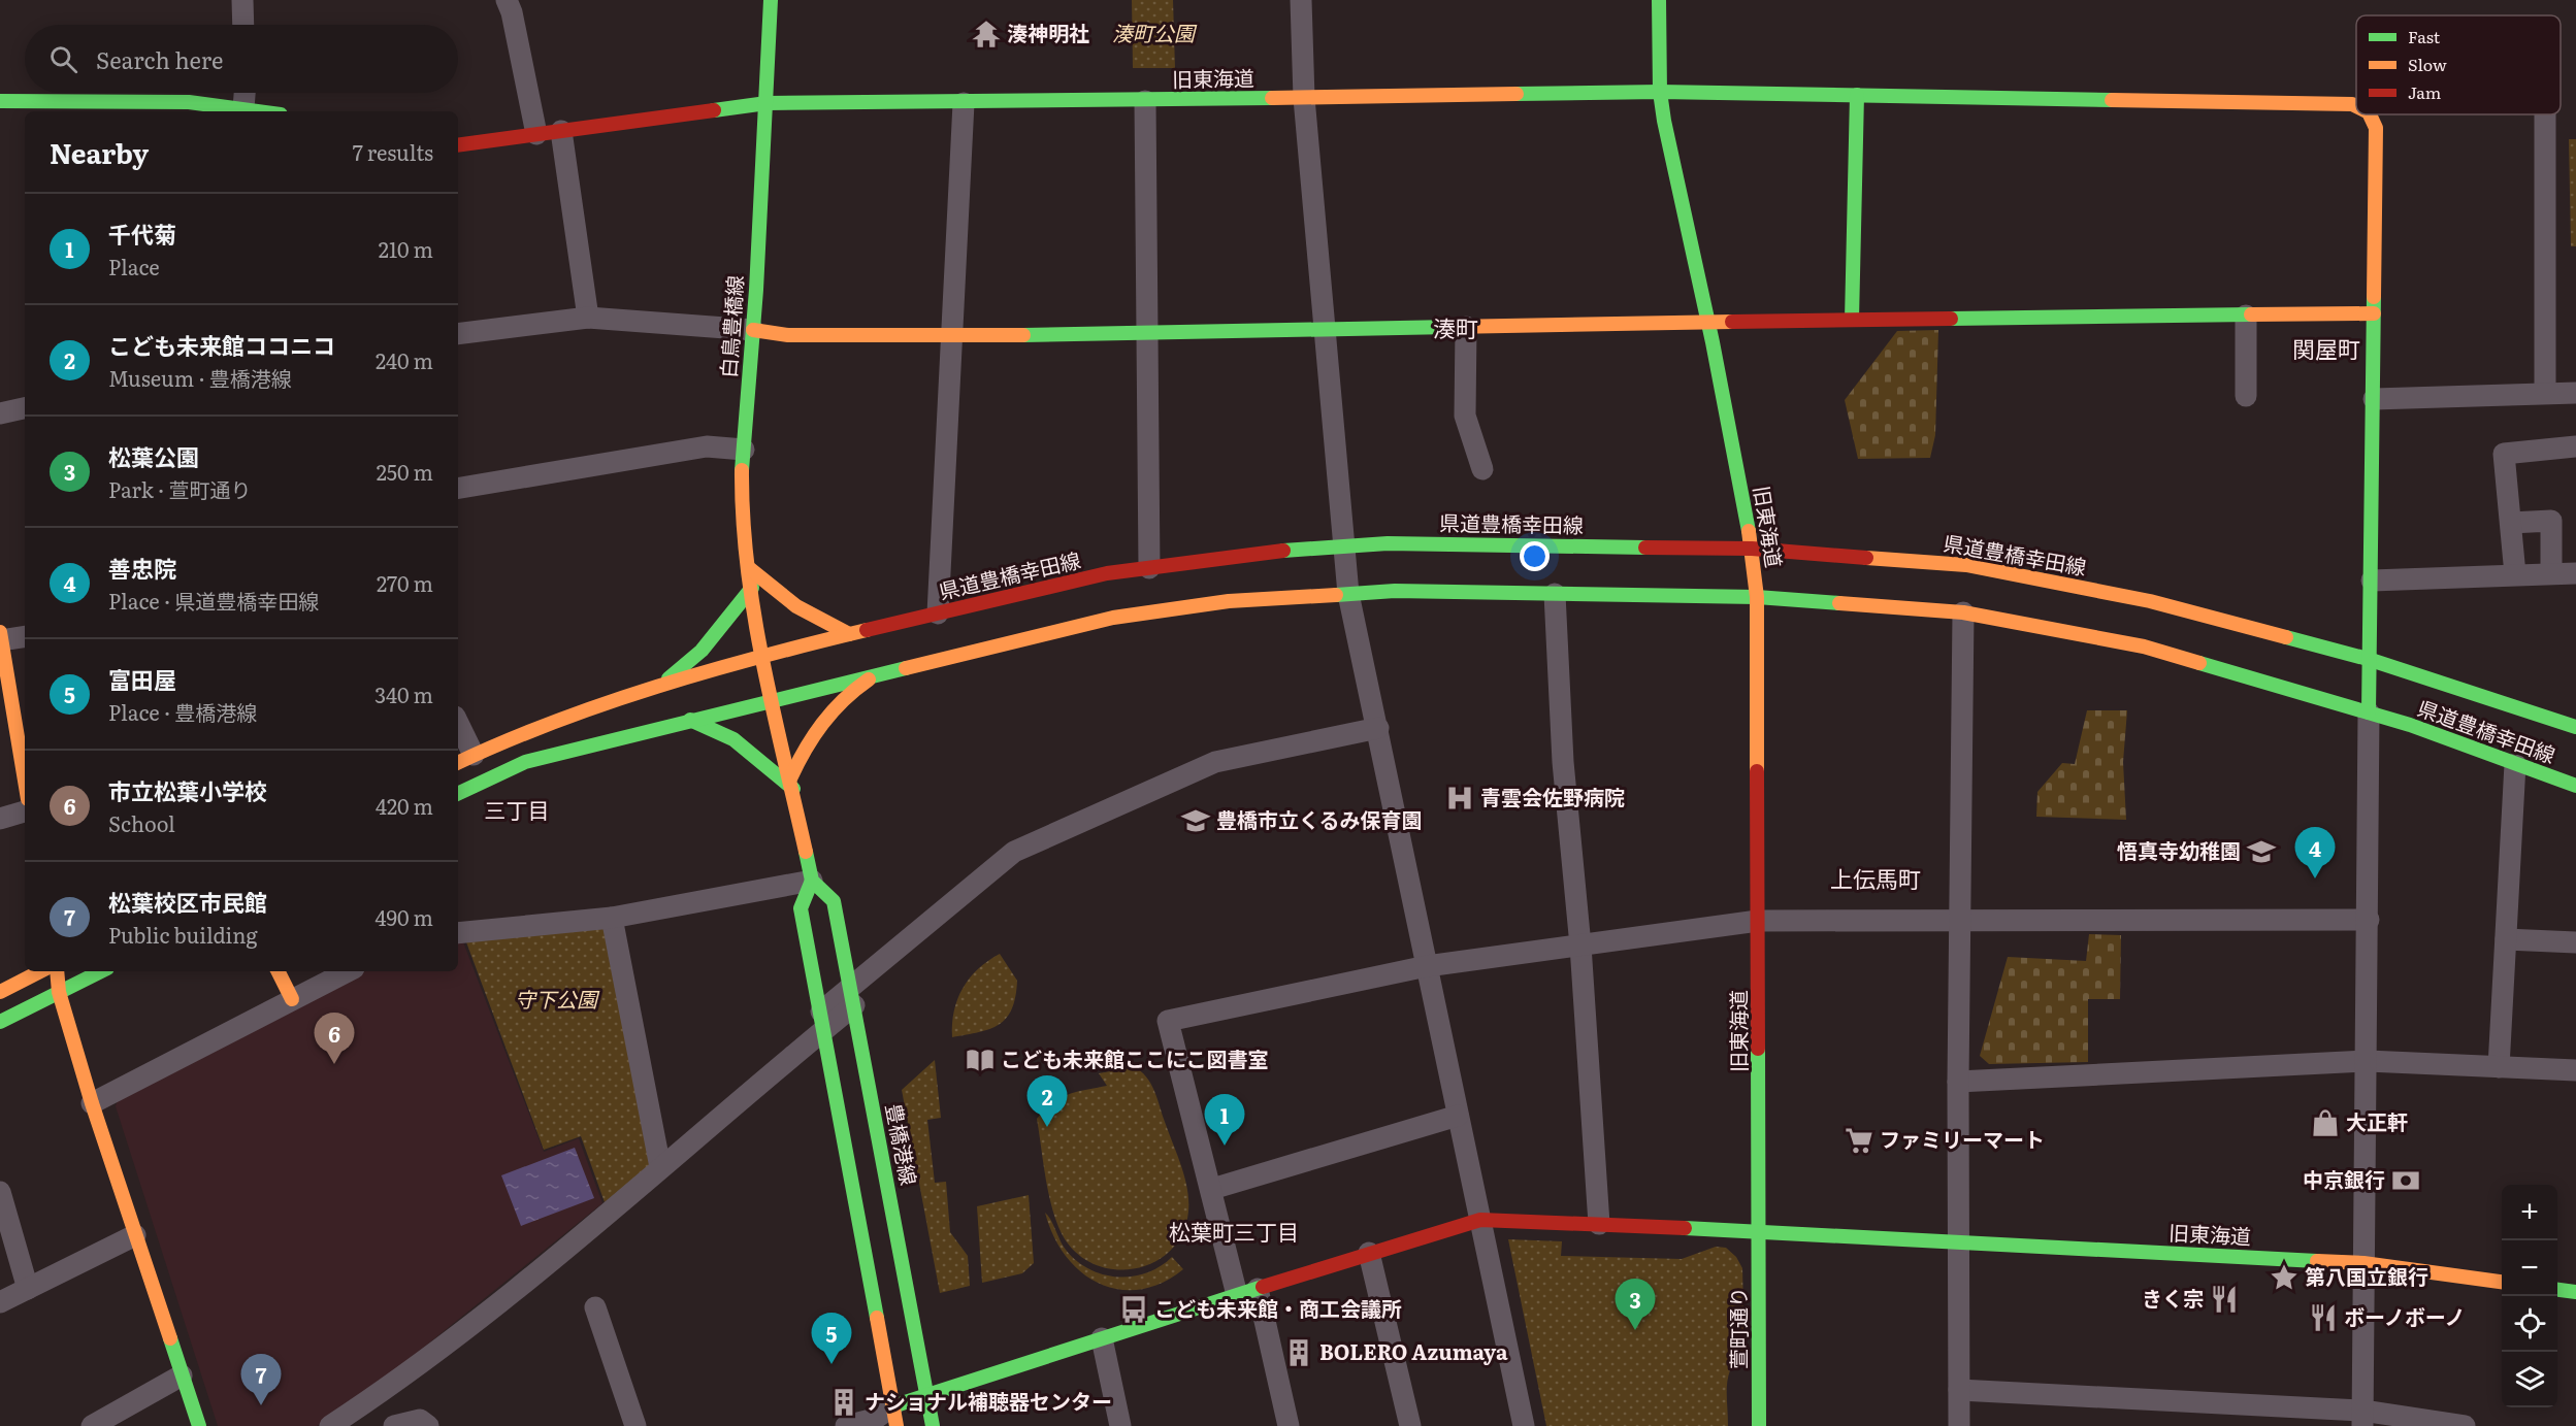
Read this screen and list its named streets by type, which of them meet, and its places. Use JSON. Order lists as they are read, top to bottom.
{
  "streets": {
    "street": [
      "旧東海道",
      "白鳥豊橋線",
      "県道豊橋幸田線",
      "豊橋港線",
      "萱町通り"
    ]
  },
  "crossings": [
    ["旧東海道", "白鳥豊橋線"],
    ["旧東海道", "県道豊橋幸田線"],
    ["旧東海道", "萱町通り"],
    ["白鳥豊橋線", "県道豊橋幸田線"]
  ],
  "districts": [
    "湊町",
    "関屋町",
    "三丁目",
    "上伝馬町",
    "松葉町三丁目"
  ],
  "parks": ["湊町公園", "守下公園"],
  "places": {
    "temple": ["湊神明社"],
    "hospital": ["青雲会佐野病院"],
    "school or university": ["豊橋市立くるみ保育園", "悟真寺幼稚園"],
    "library": ["こども未来館ここにこ図書室"],
    "shop": ["大正軒"],
    "supermarket": ["ファミリーマート"],
    "bank": ["中京銀行"],
    "place": ["第八国立銀行"],
    "restaurant": ["きく宗", "ボーノボーノ"],
    "bus stop": ["こども未来館・商工会議所"],
    "building": ["BOLERO Azumaya", "ナショナル補聴器センター"]
  },
  "legend": ["Fast", "Slow", "Jam"],
  "page": {
    "search": "Search here",
    "heading": ["Nearby", "7 results"],
    "list": [
      {
        "mark": "1",
        "name": "千代菊",
        "note": "Place",
        "value": "210 m"
      },
      {
        "mark": "2",
        "name": "こども未来館ココニコ",
        "note": "Museum · 豊橋港線",
        "value": "240 m"
      },
      {
        "mark": "3",
        "name": "松葉公園",
        "note": "Park · 萱町通り",
        "value": "250 m"
      },
      {
        "mark": "4",
        "name": "善忠院",
        "note": "Place · 県道豊橋幸田線",
        "value": "270 m"
      },
      {
        "mark": "5",
        "name": "富田屋",
        "note": "Place · 豊橋港線",
        "value": "340 m"
      },
      {
        "mark": "6",
        "name": "市立松葉小学校",
        "note": "School",
        "value": "420 m"
      },
      {
        "mark": "7",
        "name": "松葉校区市民館",
        "note": "Public building",
        "value": "490 m"
      }
    ],
    "pins": [
      "4",
      "6",
      "2",
      "1",
      "3",
      "5",
      "7"
    ],
    "map_buttons": ["+", "−"]
  }
}
